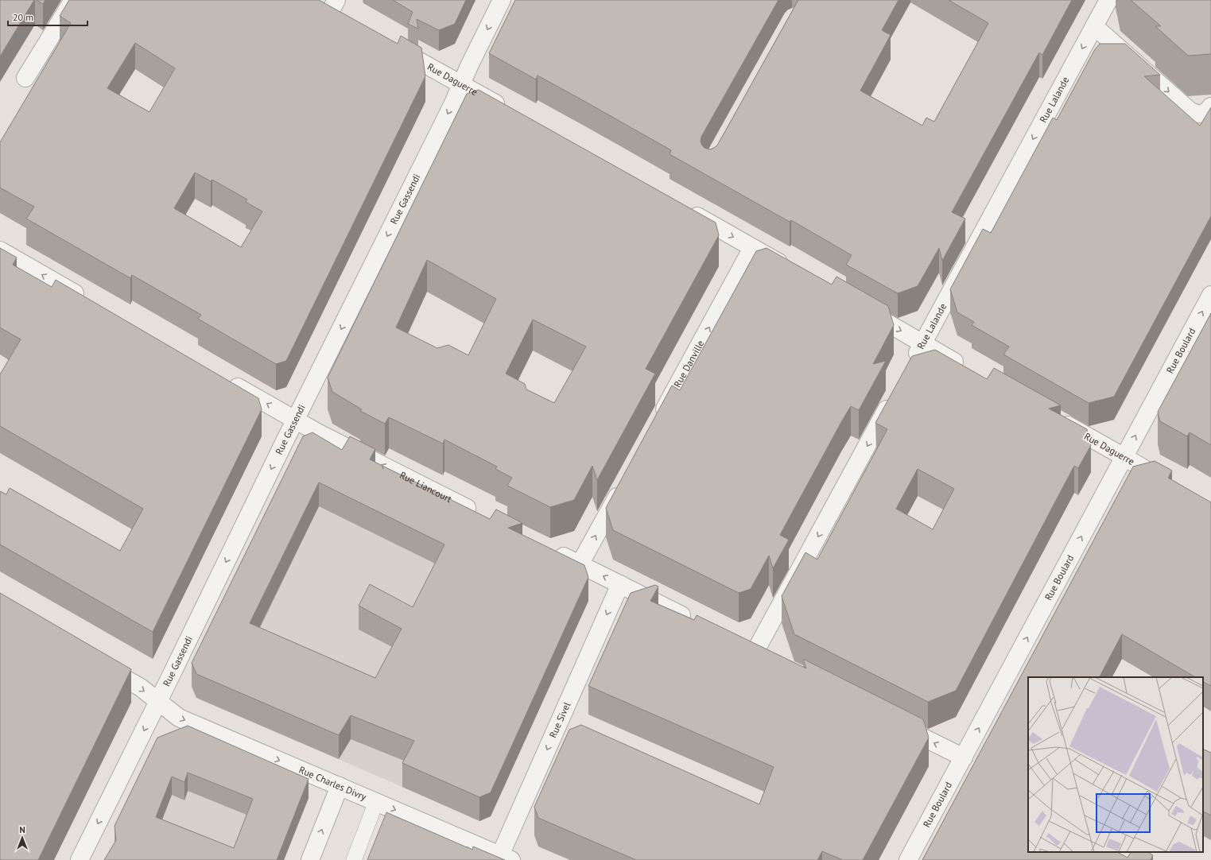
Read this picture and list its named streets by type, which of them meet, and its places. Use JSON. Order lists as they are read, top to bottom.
{
  "streets": {
    "street": [
      "Rue Daguerre",
      "Rue Lalande",
      "Rue Gassendi",
      "Rue Boulard",
      "Rue Danville",
      "Rue Liancourt",
      "Rue Sivel",
      "Rue Charles Divry"
    ]
  },
  "crossings": [
    ["Rue Daguerre", "Rue Gassendi"],
    ["Rue Daguerre", "Rue Boulard"],
    ["Rue Gassendi", "Rue Liancourt"],
    ["Rue Gassendi", "Rue Charles Divry"],
    ["Rue Sivel", "Rue Charles Divry"]
  ],
  "one_way": [
    "Rue Lalande",
    "Rue Gassendi",
    "Rue Boulard",
    "Rue Danville",
    "Rue Liancourt",
    "Rue Sivel",
    "Rue Charles Divry"
  ],
  "scale_bar": "20 m",
  "north": "top"
}
